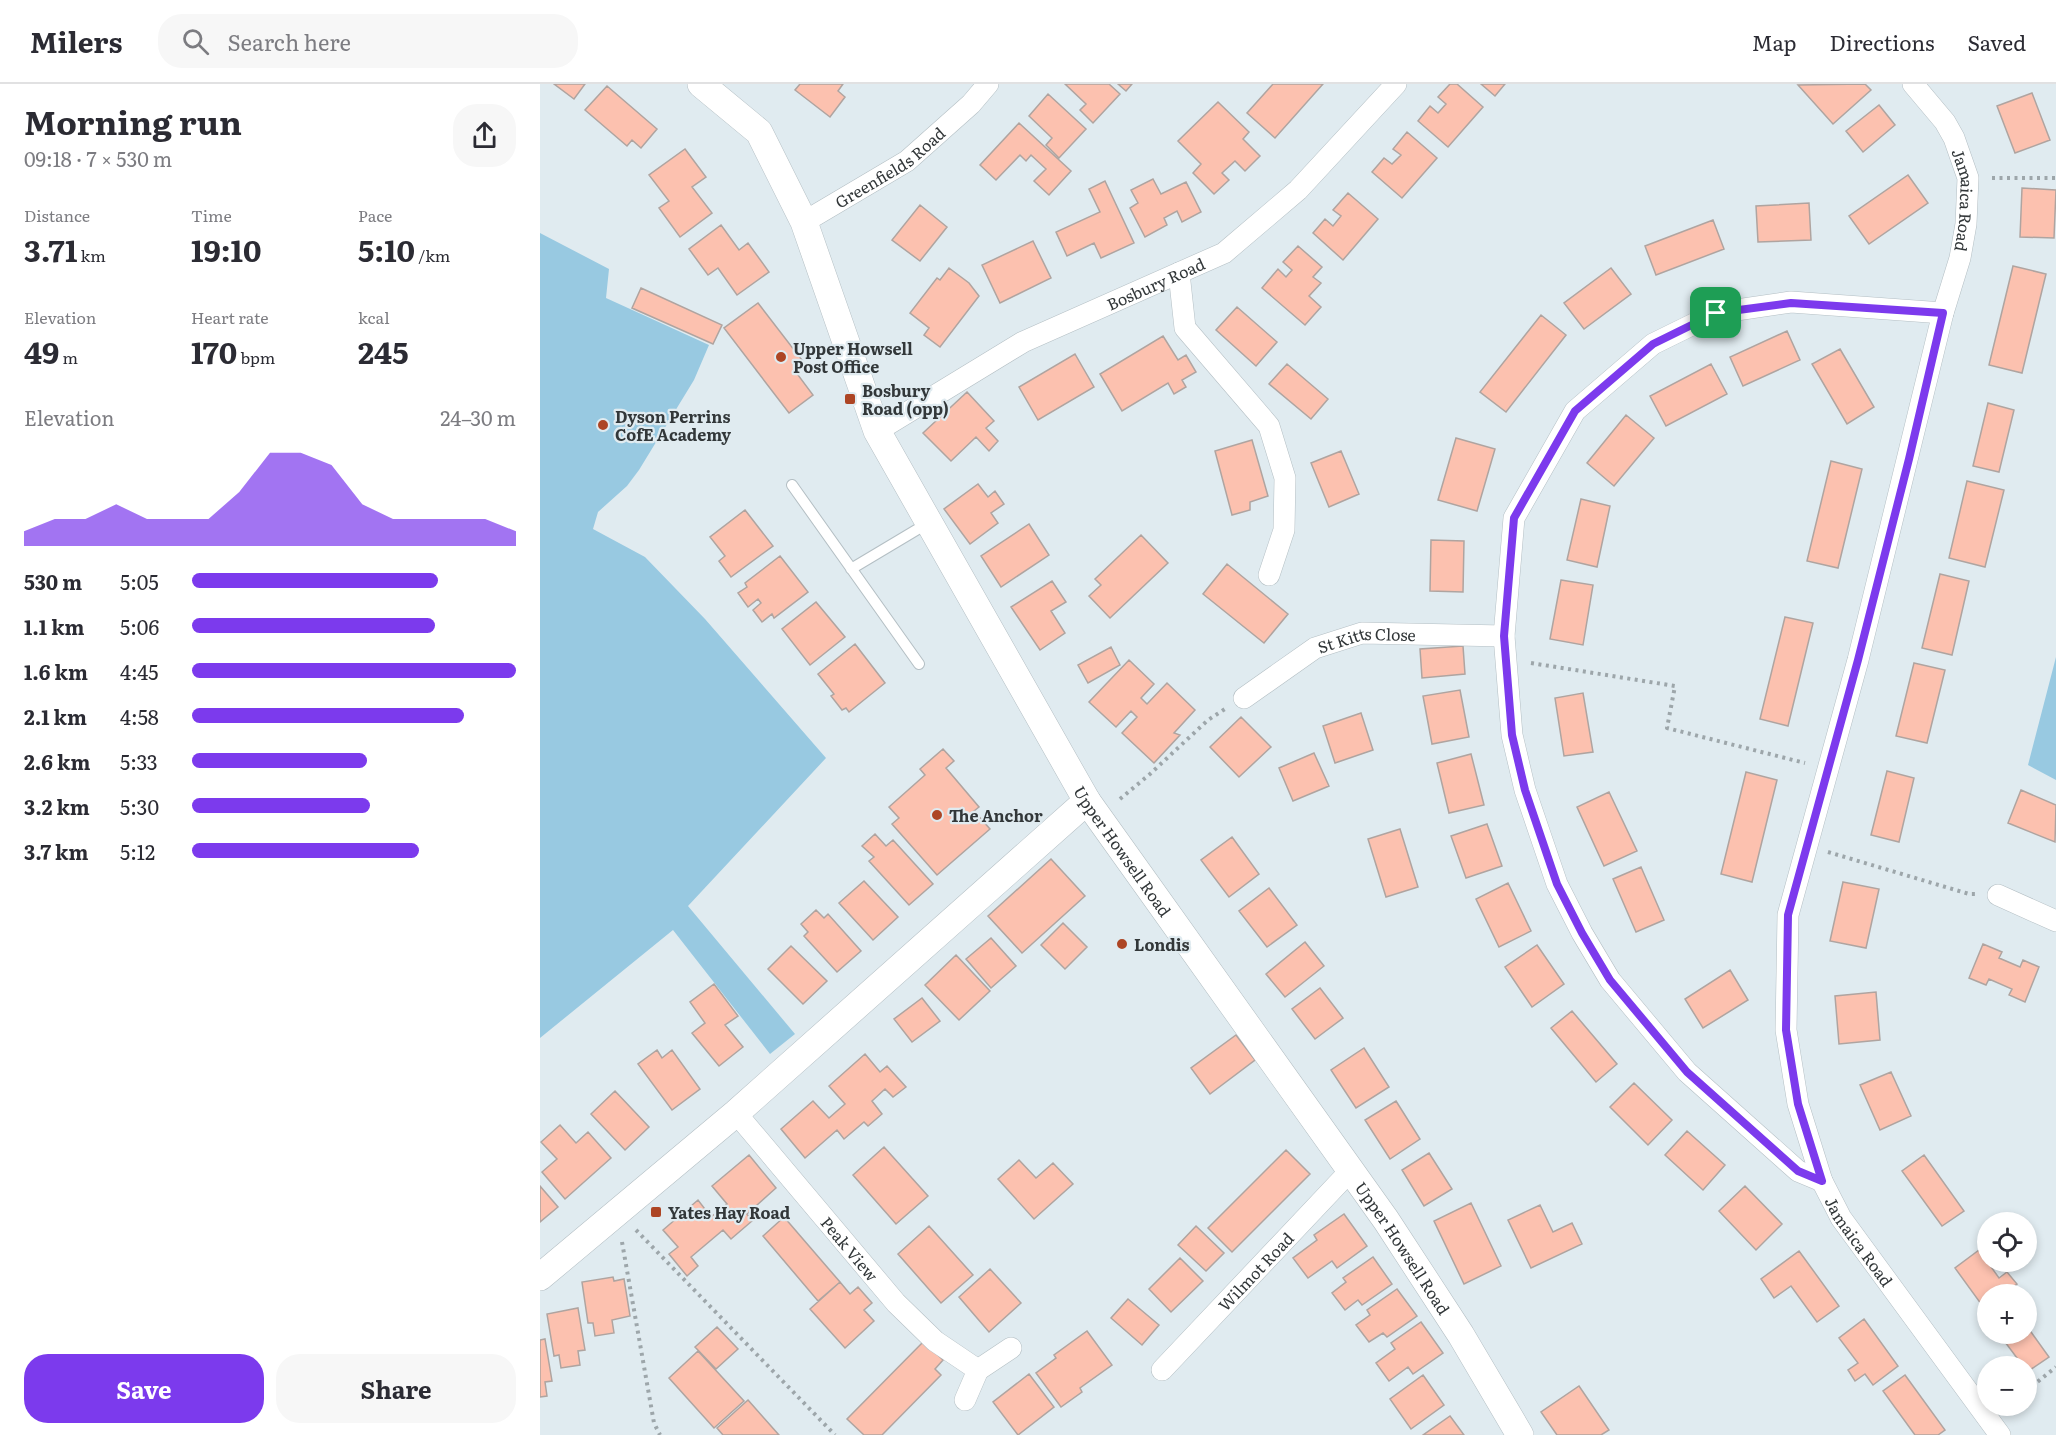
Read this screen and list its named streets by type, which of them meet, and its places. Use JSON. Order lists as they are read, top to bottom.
{
  "streets": {
    "street": [
      "Greenfields Road",
      "Jamaica Road",
      "Bosbury Road",
      "St Kitts Close",
      "Upper Howsell Road",
      "Peak View",
      "Wilmot Road"
    ]
  },
  "crossings": [
    ["Greenfields Road", "Upper Howsell Road"],
    ["Bosbury Road", "Upper Howsell Road"],
    ["Upper Howsell Road", "Wilmot Road"]
  ],
  "places": {
    "other": [
      "Upper Howsell Post Office",
      "Dyson Perrins CofE Academy",
      "The Anchor",
      "Londis"
    ],
    "transit": ["Bosbury Road (opp)", "Yates Hay Road"]
  },
  "page": {
    "header": "Milers",
    "search": "Search here",
    "nav": ["Map", "Directions", "Saved"],
    "heading": ["Morning run", "09:18 · 7 × 530 m"],
    "stats": [
      ["Distance", "3.71 km"],
      ["Time", "19:10"],
      ["Pace", "5:10 /km"],
      ["Elevation", "49 m"],
      ["Heart rate", "170 bpm"],
      ["kcal", "245"]
    ],
    "chart": ["Elevation", "24–30 m"],
    "list": [
      {
        "name": "530 m",
        "note": "5:05"
      },
      {
        "name": "1.1 km",
        "note": "5:06"
      },
      {
        "name": "1.6 km",
        "note": "4:45"
      },
      {
        "name": "2.1 km",
        "note": "4:58"
      },
      {
        "name": "2.6 km",
        "note": "5:33"
      },
      {
        "name": "3.2 km",
        "note": "5:30"
      },
      {
        "name": "3.7 km",
        "note": "5:12"
      }
    ],
    "map_buttons": ["+", "−"],
    "buttons": ["Save", "Share"]
  }
}
